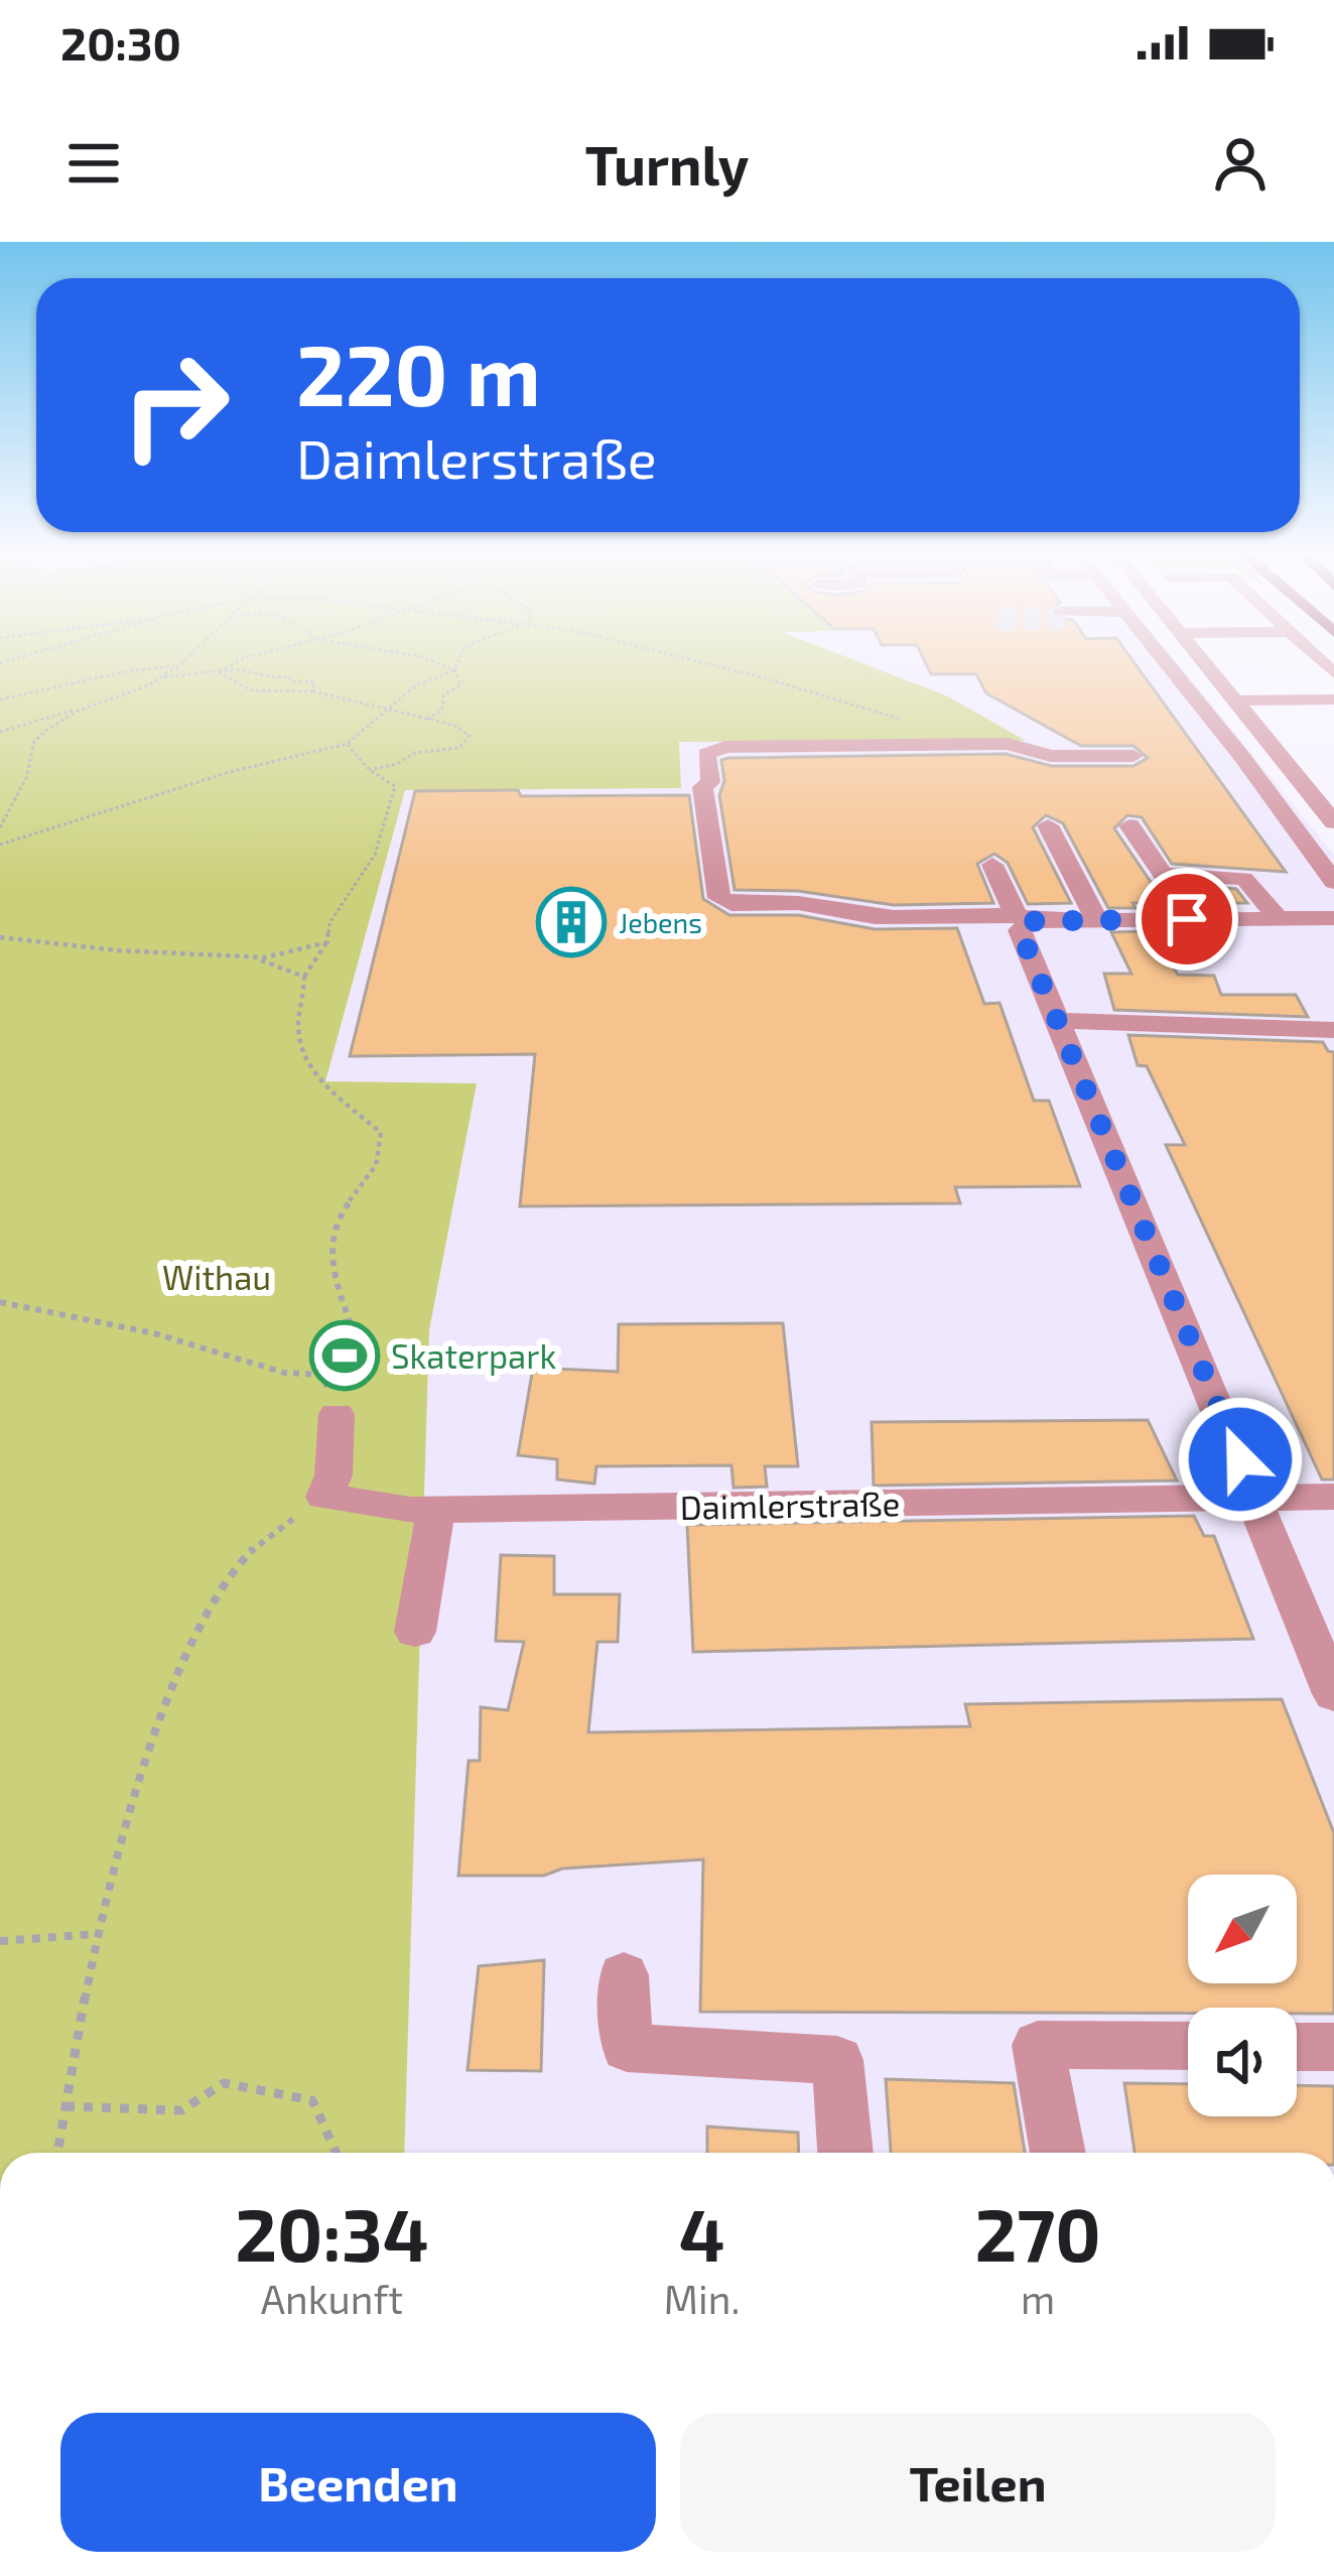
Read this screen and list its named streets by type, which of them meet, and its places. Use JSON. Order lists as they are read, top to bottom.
{
  "streets": {
    "street": ["Daimlerstraße"]
  },
  "parks": ["Withau"],
  "places": {
    "building": ["Jebens"],
    "sports": ["Skaterpark"]
  },
  "north": "bottom left",
  "page": {
    "status": "20:30",
    "header": "Turnly",
    "turn": ["220 m", "Daimlerstraße"],
    "eta": [
      "20:34",
      "Ankunft",
      "4",
      "Min.",
      "270",
      "m"
    ],
    "buttons": ["Beenden", "Teilen"]
  }
}
